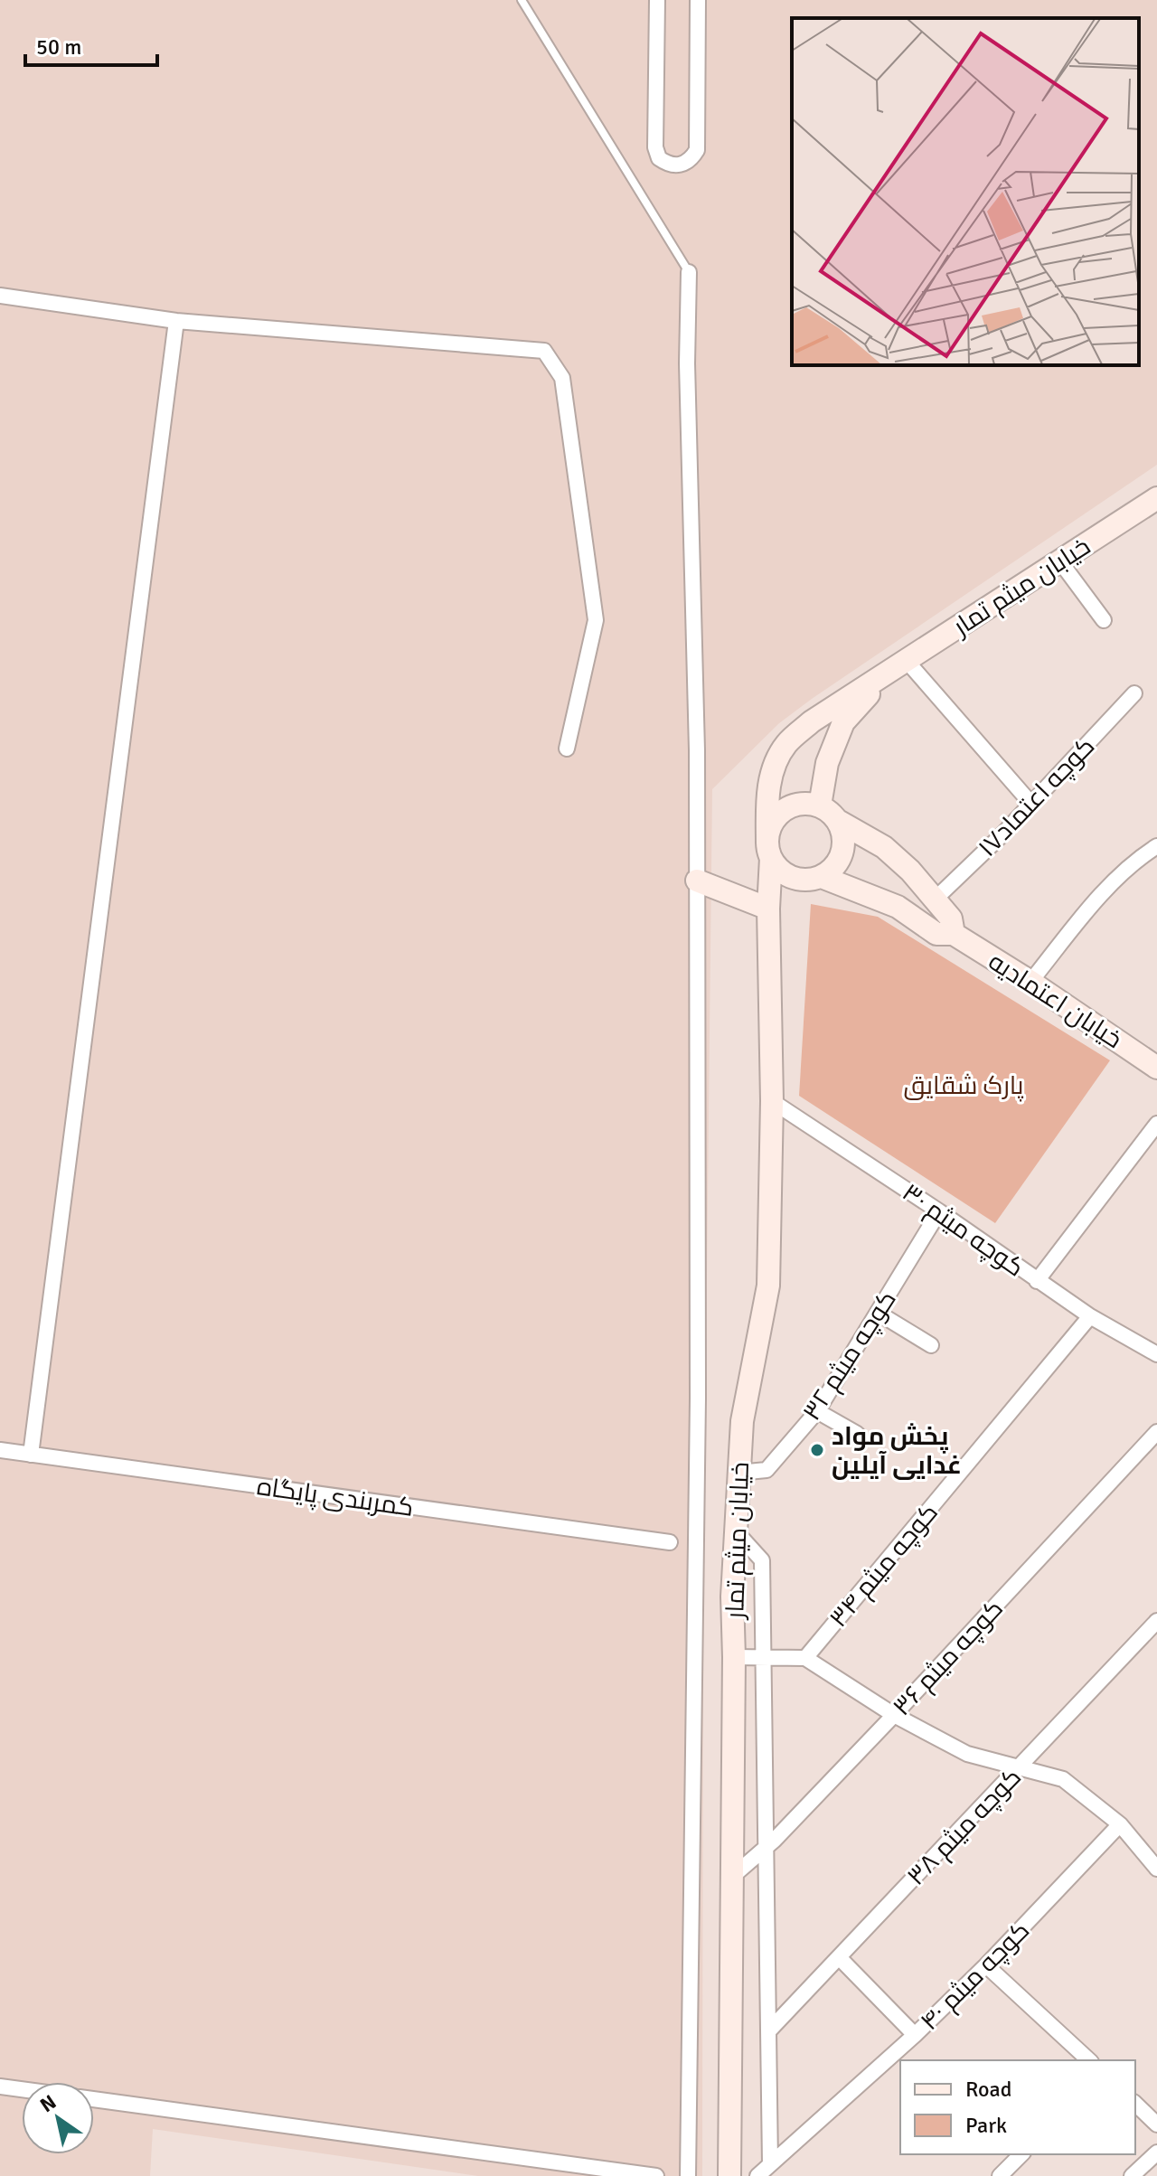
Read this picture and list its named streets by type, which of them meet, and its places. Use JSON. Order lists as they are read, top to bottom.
{
  "streets": {
    "street": [
      "خیابان میثم تمار",
      "کوچه اعتماد۱۷",
      "خیابان اعتمادیه",
      "کوچه میثم ۳۰",
      "کوچه میثم ۳۲",
      "کمربندی پایگاه",
      "کوچه میثم ۳۴",
      "کوچه میثم ۳۶",
      "کوچه میثم ۳۸",
      "کوچه میثم ۴۰"
    ]
  },
  "crossings": [
    ["خیابان میثم تمار", "خیابان اعتمادیه"],
    ["خیابان میثم تمار", "کوچه میثم ۳۰"],
    ["خیابان میثم تمار", "کوچه میثم ۳۲"],
    ["خیابان میثم تمار", "کوچه میثم ۳۶"],
    ["کوچه میثم ۳۰", "کوچه میثم ۳۲"],
    ["کوچه میثم ۳۰", "کوچه میثم ۳۴"]
  ],
  "parks": ["پارک شقایق"],
  "places": ["پخش مواد غدایی آیلین"],
  "legend": ["Road", "Park"],
  "scale_bar": "50 m",
  "north": "top left"
}
